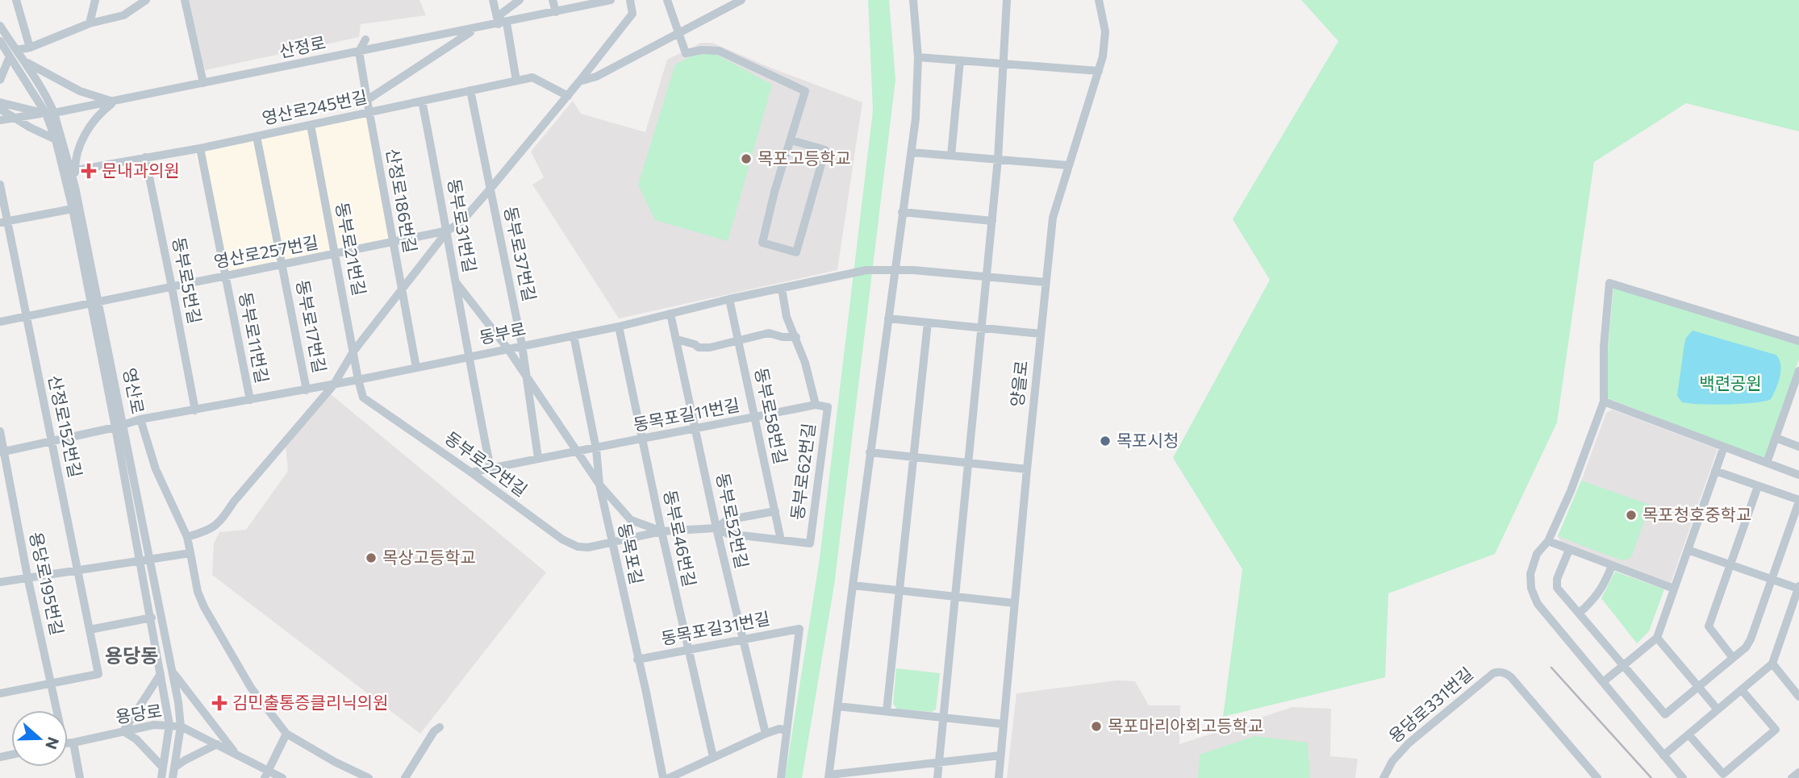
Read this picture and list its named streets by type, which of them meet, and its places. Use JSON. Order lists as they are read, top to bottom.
{
  "streets": {
    "street": [
      "산정로",
      "영산로245번길",
      "산정로186번길",
      "동부로31번길",
      "동부로21번길",
      "영산로257번길",
      "동부로37번길",
      "동부로5번길",
      "동부로17번길",
      "동부로",
      "동부로11번길",
      "양을로",
      "영산로",
      "동목포길11번길",
      "동부로58번길",
      "산정로152번길",
      "동부로22번길",
      "동부로62번길",
      "동부로52번길",
      "동부로46번길",
      "동목포길",
      "용당로195번길",
      "동목포길31번길",
      "용당로331번길",
      "용당로"
    ]
  },
  "crossings": [
    ["산정로", "산정로186번길"],
    ["산정로", "영산로"],
    ["영산로245번길", "산정로186번길"],
    ["영산로245번길", "동부로31번길"],
    ["영산로245번길", "동부로21번길"],
    ["영산로245번길", "동부로37번길"],
    ["영산로245번길", "동부로5번길"],
    ["영산로245번길", "동부로17번길"],
    ["영산로245번길", "동부로11번길"],
    ["영산로245번길", "영산로"],
    ["산정로186번길", "영산로257번길"],
    ["산정로186번길", "동부로"],
    ["동부로31번길", "영산로257번길"],
    ["동부로31번길", "동부로"],
    ["동부로31번길", "동목포길11번길"],
    ["동부로21번길", "영산로257번길"],
    ["동부로21번길", "동부로"],
    ["동부로21번길", "동부로22번길"],
    ["영산로257번길", "동부로5번길"],
    ["영산로257번길", "동부로17번길"],
    ["영산로257번길", "동부로11번길"],
    ["영산로257번길", "영산로"],
    ["영산로257번길", "산정로152번길"],
    ["동부로37번길", "동부로"],
    ["동부로37번길", "동목포길11번길"],
    ["동부로5번길", "동부로"],
    ["동부로17번길", "동부로"],
    ["동부로", "동부로11번길"],
    ["동부로", "양을로"],
    ["동부로", "영산로"],
    ["동부로", "동부로58번길"],
    ["동부로", "산정로152번길"],
    ["동부로", "동부로22번길"],
    ["동부로", "동부로62번길"],
    ["동부로", "동부로52번길"],
    ["동부로", "동부로46번길"],
    ["동부로", "동목포길"],
    ["동부로", "용당로195번길"],
    ["영산로", "용당로"],
    ["동목포길11번길", "동부로58번길"],
    ["동목포길11번길", "동부로22번길"],
    ["동목포길11번길", "동부로62번길"],
    ["동목포길11번길", "동부로52번길"],
    ["동목포길11번길", "동부로46번길"],
    ["동목포길11번길", "동목포길"],
    ["동부로58번길", "동부로62번길"],
    ["산정로152번길", "용당로195번길"],
    ["동부로22번길", "동부로46번길"],
    ["동부로22번길", "동목포길"],
    ["동부로52번길", "동목포길31번길"],
    ["동부로46번길", "동목포길31번길"],
    ["동목포길", "동목포길31번길"]
  ],
  "districts": ["용당동"],
  "parks": ["백련공원"],
  "places": {
    "other": [
      "목포고등학교",
      "목포시청",
      "목포청호중학교",
      "목상고등학교",
      "목포마리아회고등학교"
    ],
    "health": ["문내과의원", "김민출통증클리닉의원"]
  },
  "north": "right"
}
